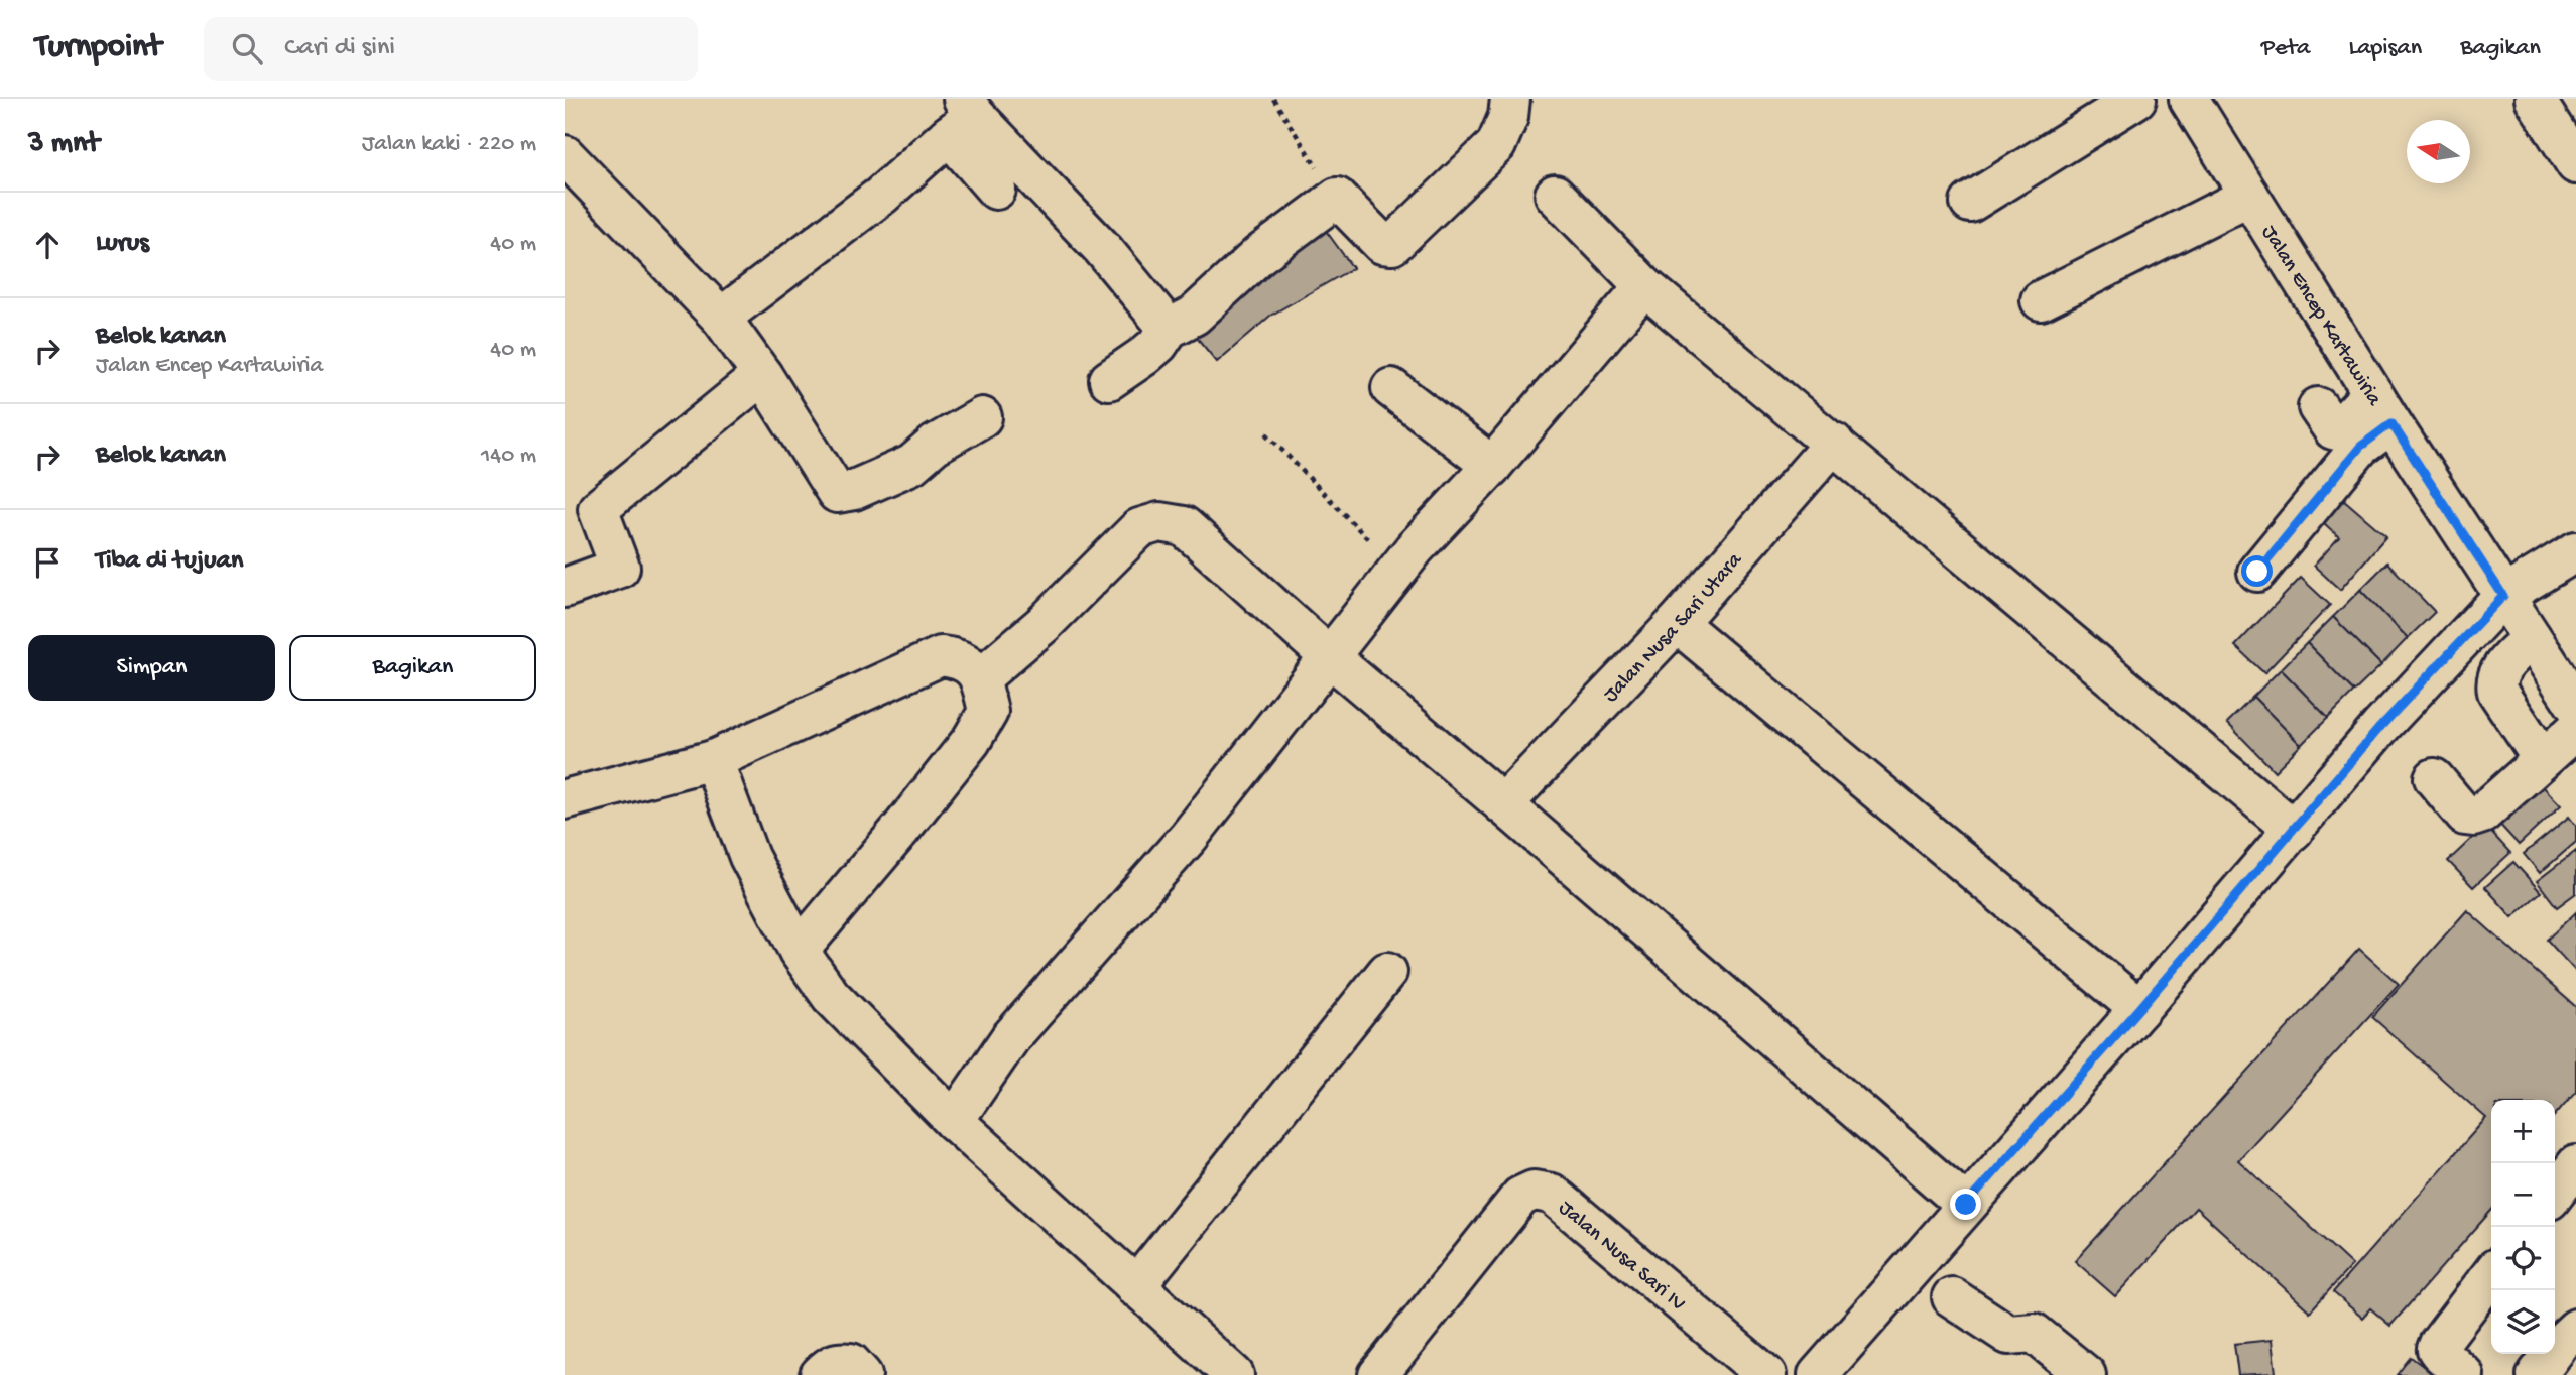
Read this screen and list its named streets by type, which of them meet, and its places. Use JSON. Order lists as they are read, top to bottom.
{
  "streets": {
    "street": ["Jalan Encep Kartawiria", "Jalan Nusa Sari Utara", "Jalan Nusa Sari IV"]
  },
  "north": "left",
  "page": {
    "header": "Turnpoint",
    "search": "Cari di sini",
    "nav": ["Peta", "Lapisan", "Bagikan"],
    "heading": ["3 mnt", "Jalan kaki · 220 m"],
    "list": [
      ["Lurus", "40 m"],
      ["Belok kanan", "Jalan Encep Kartawiria", "40 m"],
      ["Belok kanan", "140 m"],
      "Tiba di tujuan"
    ],
    "buttons": ["Simpan", "Bagikan"],
    "map_buttons": ["+", "−"]
  }
}
